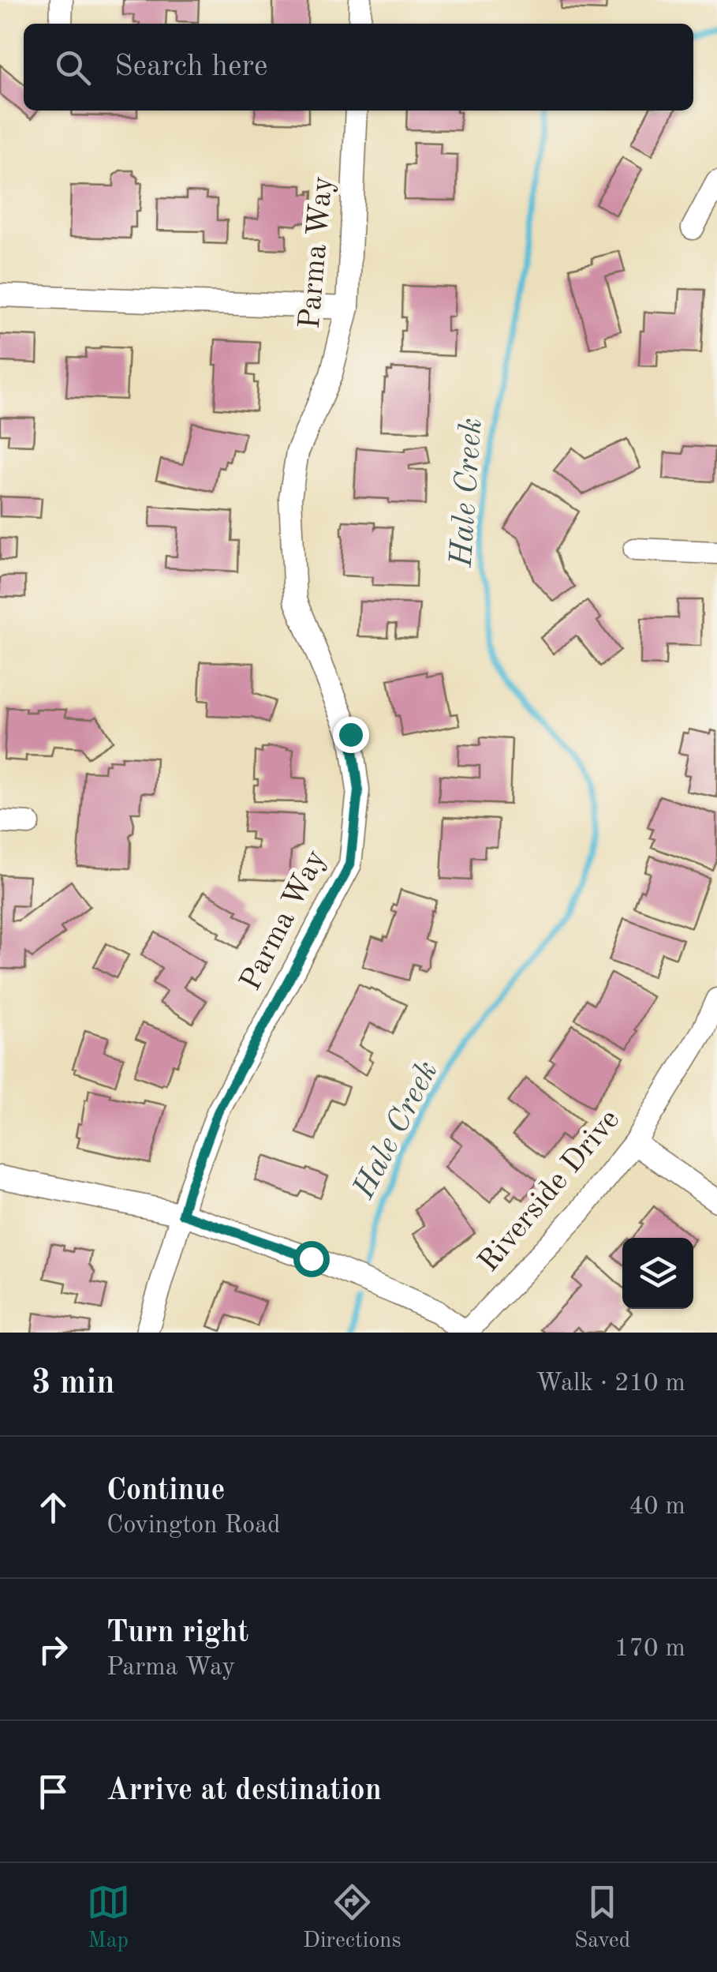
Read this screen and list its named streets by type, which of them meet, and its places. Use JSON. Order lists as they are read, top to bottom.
{
  "streets": {
    "street": ["Parma Way", "Riverside Drive"]
  },
  "water": ["Hale Creek"],
  "page": {
    "search": "Search here",
    "heading": ["3 min", "Walk · 210 m"],
    "list": [
      ["Continue", "Covington Road", "40 m"],
      ["Turn right", "Parma Way", "170 m"],
      "Arrive at destination"
    ],
    "nav": ["Map", "Directions", "Saved"]
  }
}
